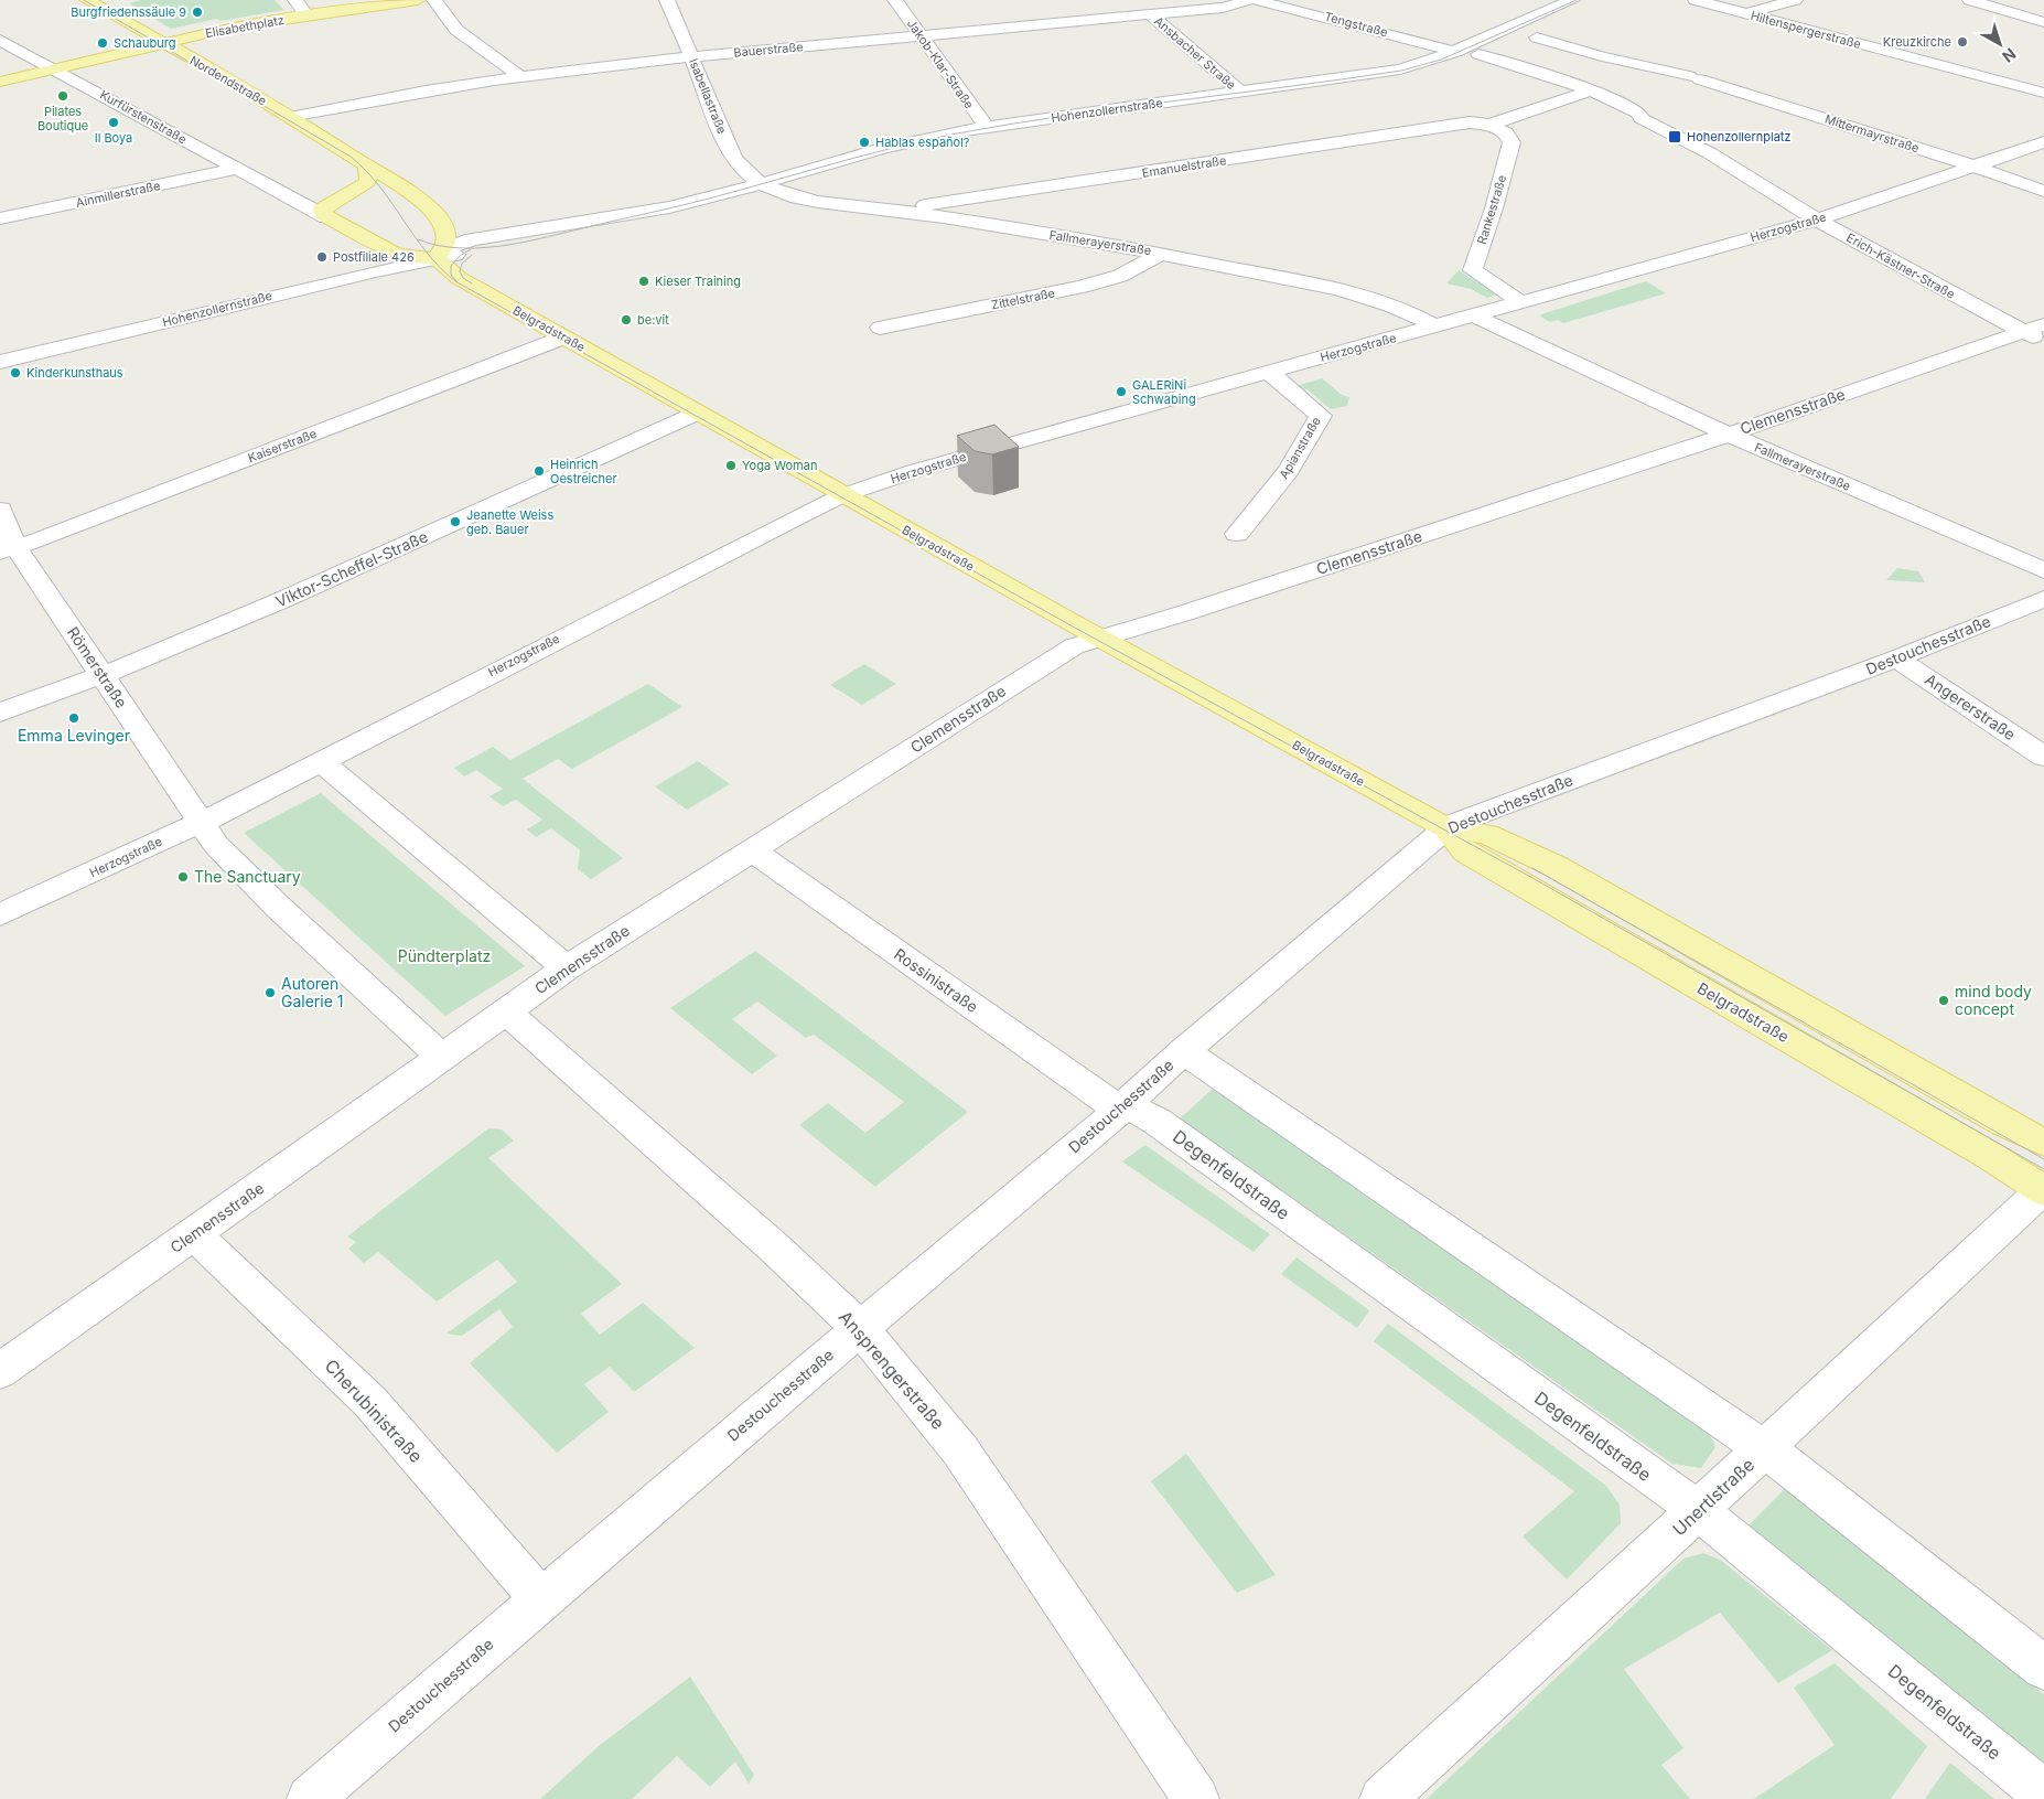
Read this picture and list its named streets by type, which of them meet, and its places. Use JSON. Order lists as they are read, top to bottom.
{
  "streets": {
    "main road": ["Elisabethplatz", "Nordendstraße", "Belgradstraße"],
    "street": [
      "Tengstraße",
      "Hiltenspergerstraße",
      "Bauerstraße",
      "Ansbacher Straße",
      "Jakob-Klar-Straße",
      "Isabellastraße",
      "Hohenzollernstraße",
      "Kurfürstenstraße",
      "Mittermayrstraße",
      "Emanuelstraße",
      "Ainmillerstraße",
      "Rankestraße",
      "Herzogstraße",
      "Fallmerayerstraße",
      "Erich-Kästner-Straße",
      "Zittelstraße",
      "Clemensstraße",
      "Kaiserstraße",
      "Apianstraße",
      "Viktor-Scheffel-Straße",
      "Destouchesstraße",
      "Römerstraße",
      "Angererstraße",
      "Rossinistraße",
      "Degenfeldstraße",
      "Ansprengerstraße",
      "Cherubinistraße",
      "Unertlstraße"
    ]
  },
  "crossings": [
    ["Tengstraße", "Hohenzollernstraße"],
    ["Elisabethplatz", "Nordendstraße"],
    ["Elisabethplatz", "Kurfürstenstraße"],
    ["Bauerstraße", "Ansbacher Straße"],
    ["Bauerstraße", "Jakob-Klar-Straße"],
    ["Bauerstraße", "Nordendstraße"],
    ["Bauerstraße", "Isabellastraße"],
    ["Ansbacher Straße", "Hohenzollernstraße"],
    ["Jakob-Klar-Straße", "Hohenzollernstraße"],
    ["Nordendstraße", "Hohenzollernstraße"],
    ["Isabellastraße", "Hohenzollernstraße"],
    ["Isabellastraße", "Fallmerayerstraße"],
    ["Hohenzollernstraße", "Fallmerayerstraße"],
    ["Hohenzollernstraße", "Belgradstraße"],
    ["Kurfürstenstraße", "Ainmillerstraße"],
    ["Mittermayrstraße", "Herzogstraße"],
    ["Emanuelstraße", "Rankestraße"],
    ["Emanuelstraße", "Fallmerayerstraße"],
    ["Rankestraße", "Herzogstraße"],
    ["Herzogstraße", "Fallmerayerstraße"],
    ["Herzogstraße", "Erich-Kästner-Straße"],
    ["Herzogstraße", "Belgradstraße"],
    ["Herzogstraße", "Apianstraße"],
    ["Herzogstraße", "Römerstraße"],
    ["Fallmerayerstraße", "Zittelstraße"],
    ["Fallmerayerstraße", "Clemensstraße"],
    ["Erich-Kästner-Straße", "Clemensstraße"],
    ["Belgradstraße", "Clemensstraße"],
    ["Belgradstraße", "Kaiserstraße"],
    ["Belgradstraße", "Viktor-Scheffel-Straße"],
    ["Belgradstraße", "Destouchesstraße"],
    ["Belgradstraße", "Unertlstraße"],
    ["Clemensstraße", "Rossinistraße"],
    ["Clemensstraße", "Ansprengerstraße"],
    ["Clemensstraße", "Cherubinistraße"],
    ["Kaiserstraße", "Römerstraße"],
    ["Viktor-Scheffel-Straße", "Römerstraße"],
    ["Destouchesstraße", "Angererstraße"],
    ["Destouchesstraße", "Rossinistraße"],
    ["Destouchesstraße", "Degenfeldstraße"],
    ["Destouchesstraße", "Ansprengerstraße"],
    ["Destouchesstraße", "Cherubinistraße"],
    ["Rossinistraße", "Degenfeldstraße"],
    ["Degenfeldstraße", "Unertlstraße"]
  ],
  "parks": ["Pündterplatz"],
  "places": {
    "other": [
      "Burgfriedenssäule 9",
      "Kreuzkirche",
      "Schauburg",
      "Pilates Boutique",
      "Il Boya",
      "Hablas español?",
      "Postfiliale 426",
      "Kieser Training",
      "be:vit",
      "Kinderkunsthaus",
      "GALERiNi Schwabing",
      "Yoga Woman",
      "Heinrich Oestreicher",
      "Jeanette Weiss geb. Bauer",
      "Emma Levinger",
      "The Sanctuary",
      "Autoren Galerie 1",
      "mind body concept"
    ],
    "transit": ["Hohenzollernplatz"]
  },
  "north": "bottom right"
}
